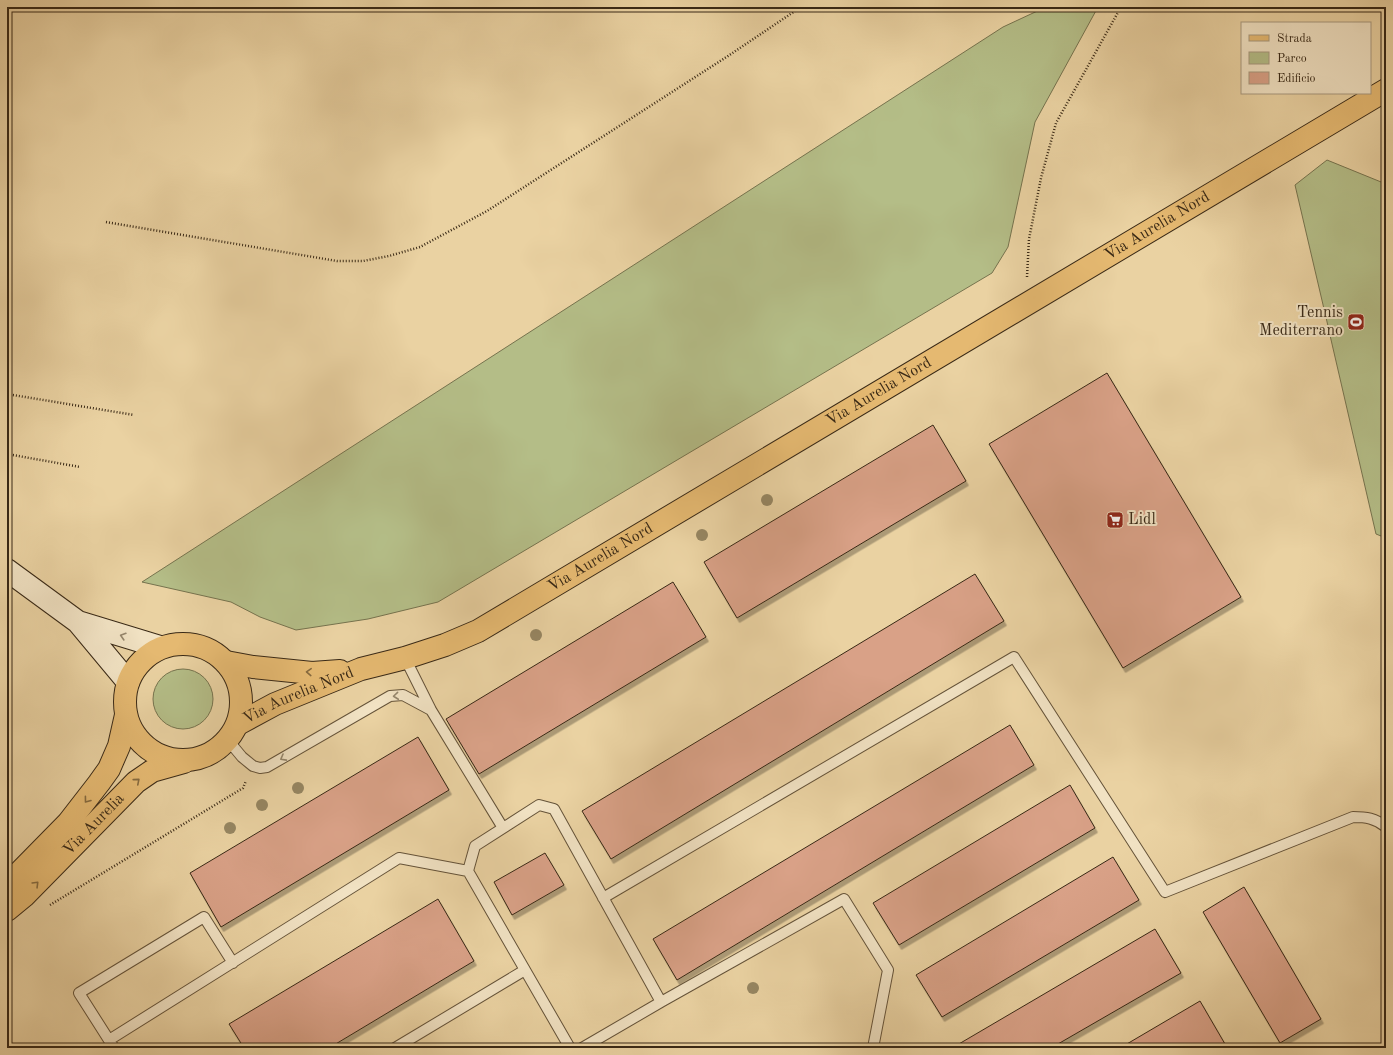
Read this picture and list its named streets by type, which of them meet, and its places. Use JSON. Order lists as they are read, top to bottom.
{
  "streets": {
    "main road": ["Via Aurelia Nord", "Via Aurelia"]
  },
  "crossings": [
    ["Via Aurelia Nord", "Via Aurelia"]
  ],
  "places": {
    "sports": ["Tennis Mediterrano"],
    "supermarket": ["Lidl"]
  },
  "legend": ["Strada", "Parco", "Edificio"]
}
